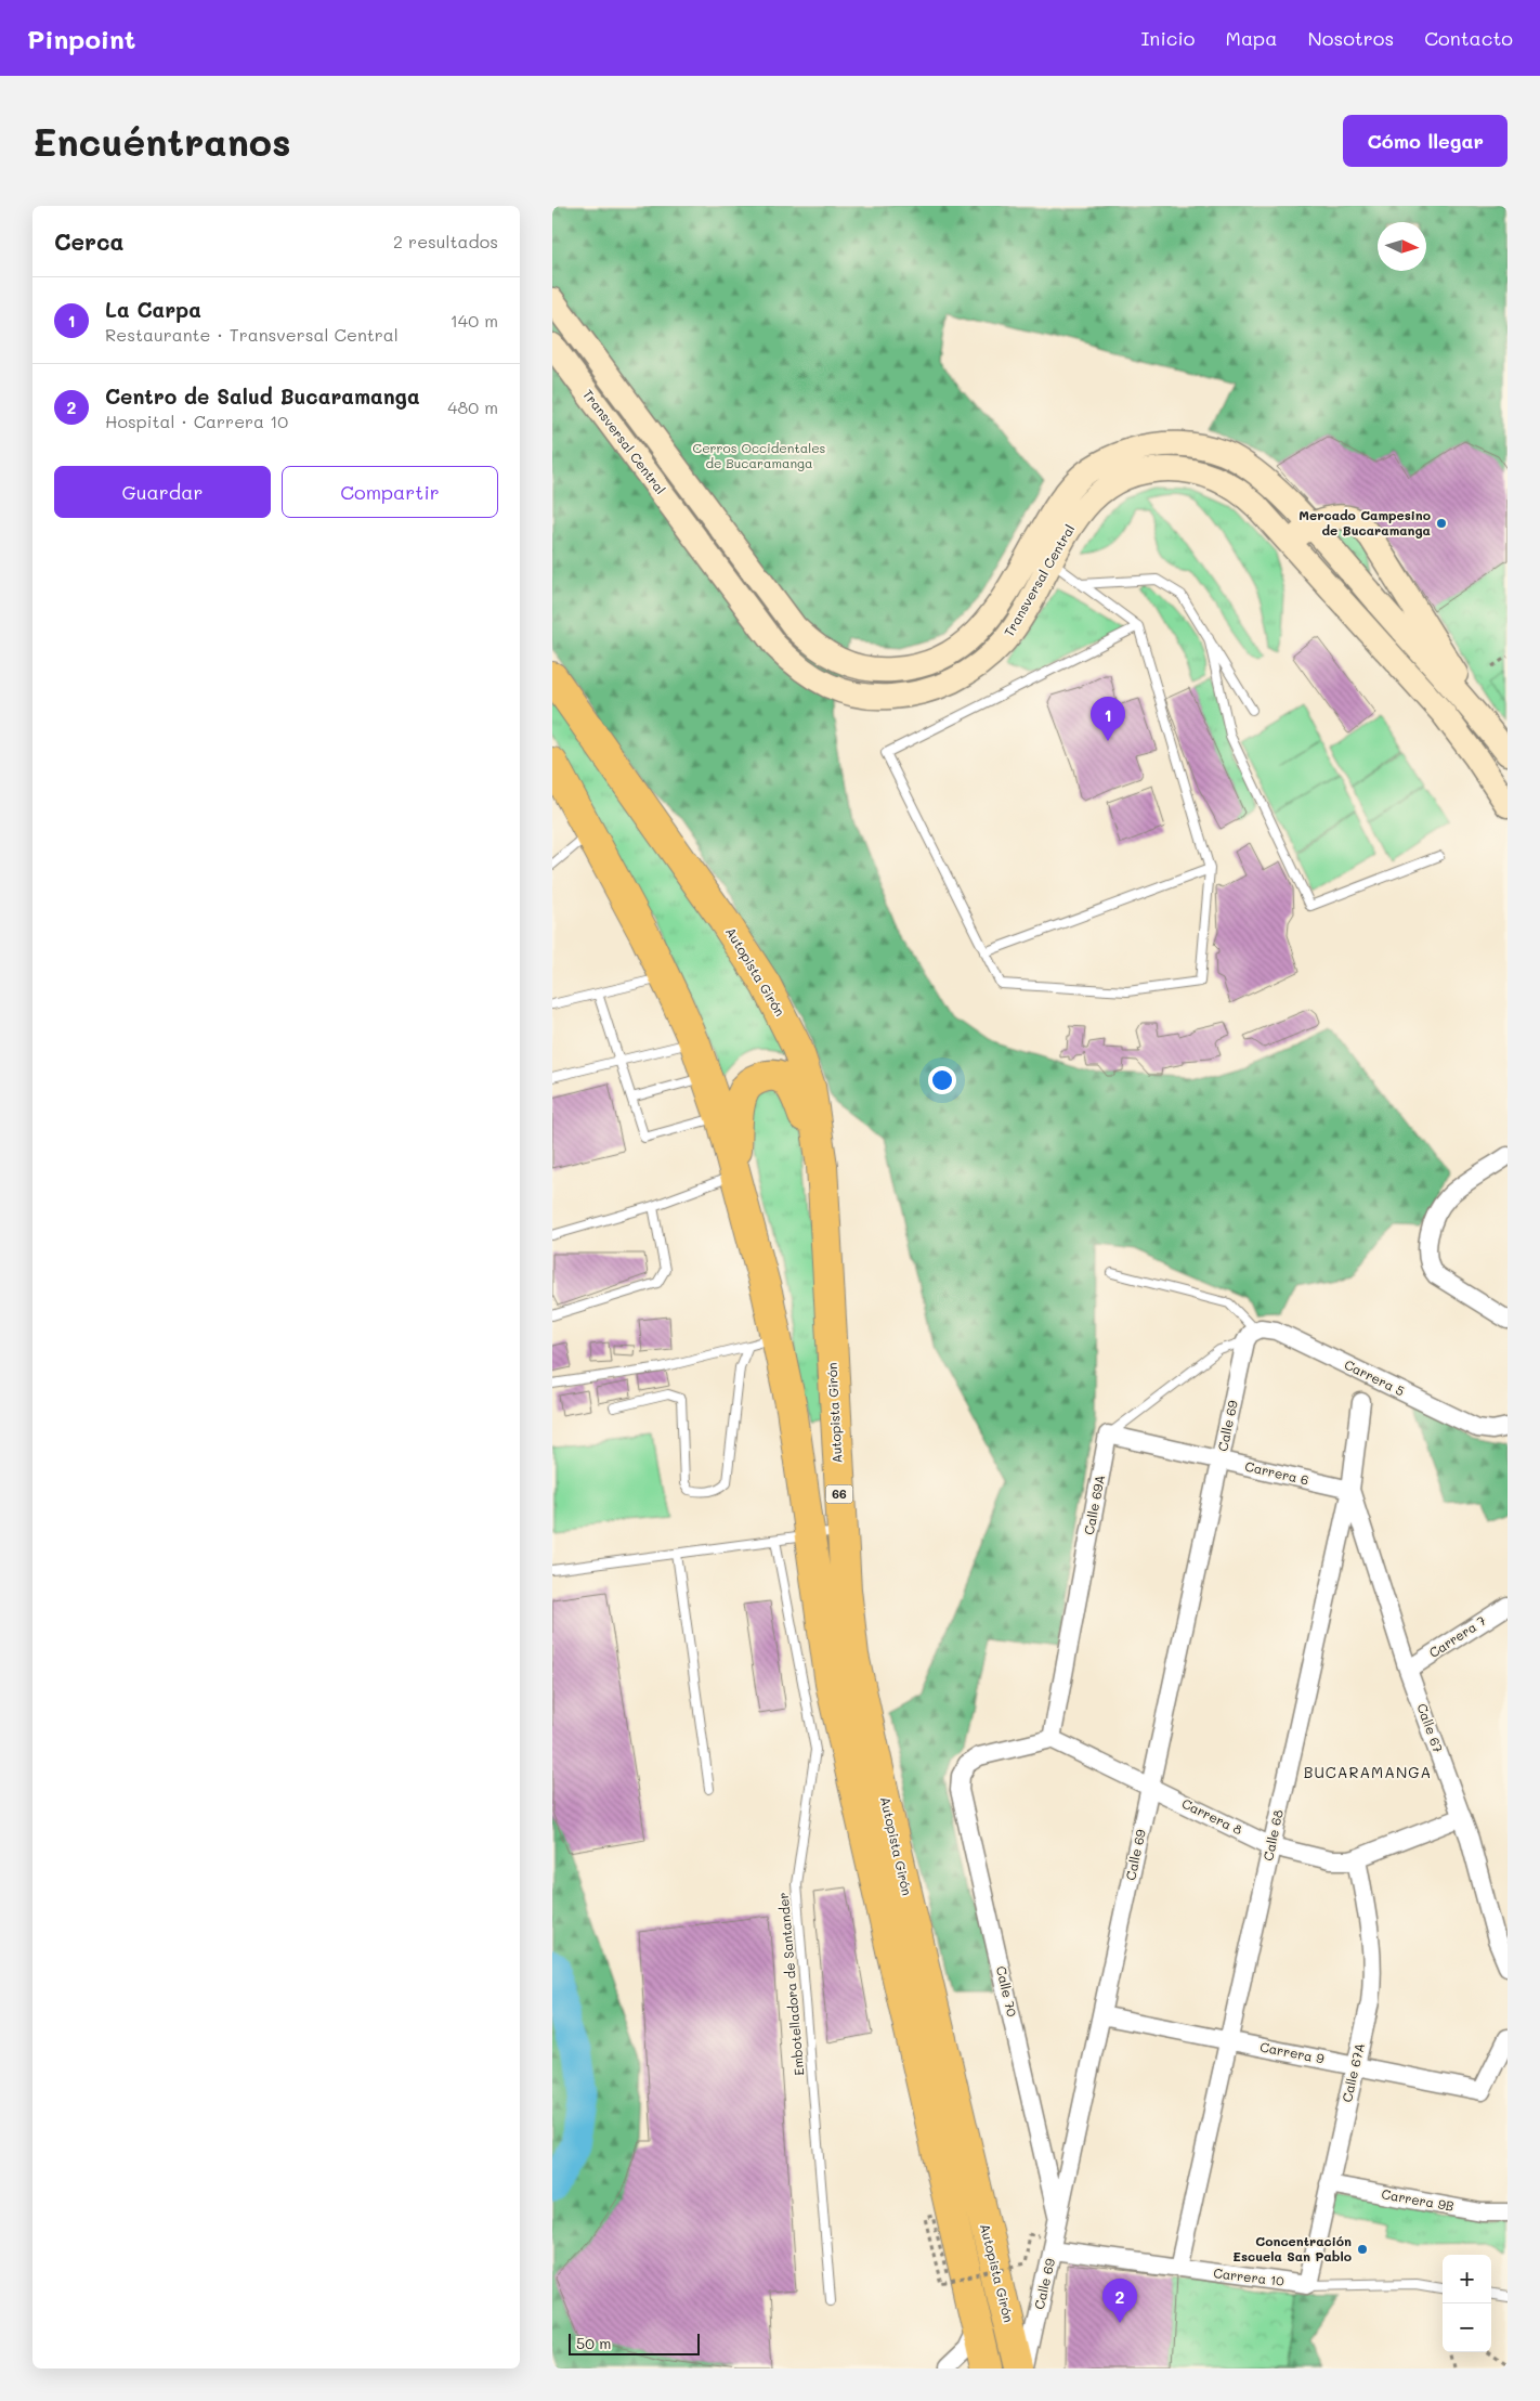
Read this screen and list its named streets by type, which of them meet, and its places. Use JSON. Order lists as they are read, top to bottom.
{
  "streets": {
    "highway": ["Autopista Girón", "66"],
    "main road": ["Transversal Central"],
    "street": [
      "Carrera 5",
      "Calle 69",
      "Carrera 6",
      "Calle 69A",
      "Carrera 7",
      "Calle 67",
      "Carrera 8",
      "Calle 68",
      "Calle 70",
      "Carrera 9",
      "Calle 67A",
      "Carrera 9B",
      "Carrera 10"
    ],
    "lane": ["Embotelladora de Santander"]
  },
  "crossings": [
    ["Carrera 5", "Calle 69"],
    ["Calle 69", "Carrera 6"],
    ["Calle 69", "Carrera 8"],
    ["Calle 69", "Calle 70"],
    ["Calle 69", "Carrera 9"],
    ["Calle 69", "Carrera 10"],
    ["Carrera 6", "Calle 69A"],
    ["Carrera 6", "Calle 67"],
    ["Carrera 6", "Calle 68"],
    ["Calle 69A", "Carrera 8"],
    ["Calle 69A", "Calle 70"],
    ["Carrera 7", "Calle 67"],
    ["Calle 67", "Carrera 8"],
    ["Calle 67", "Calle 68"],
    ["Carrera 8", "Calle 68"],
    ["Carrera 8", "Calle 70"],
    ["Carrera 8", "Calle 67A"],
    ["Calle 68", "Carrera 9"],
    ["Calle 68", "Carrera 10"],
    ["Carrera 9", "Calle 67A"],
    ["Calle 67A", "Carrera 9B"],
    ["Calle 67A", "Carrera 10"]
  ],
  "districts": ["BUCARAMANGA"],
  "parks": ["Cerros Occidentales de Bucaramanga"],
  "places": ["Mercado Campesino de Bucaramanga", "Concentración Escuela San Pablo"],
  "scale_bar": "50 m",
  "north": "right",
  "page": {
    "header": "Pinpoint",
    "nav": [
      "Inicio",
      "Mapa",
      "Nosotros",
      "Contacto"
    ],
    "buttons": [
      "Cómo llegar",
      ["Guardar", "Compartir"]
    ],
    "title": "Encuéntranos",
    "heading": ["Cerca", "2 resultados"],
    "list": [
      {
        "mark": "1",
        "name": "La Carpa",
        "note": "Restaurante · Transversal Central",
        "value": "140 m"
      },
      {
        "mark": "2",
        "name": "Centro de Salud Bucaramanga",
        "note": "Hospital · Carrera 10",
        "value": "480 m"
      }
    ],
    "pins": ["1", "2"],
    "map_buttons": ["+", "−"],
    "scale": "50 m"
  }
}
